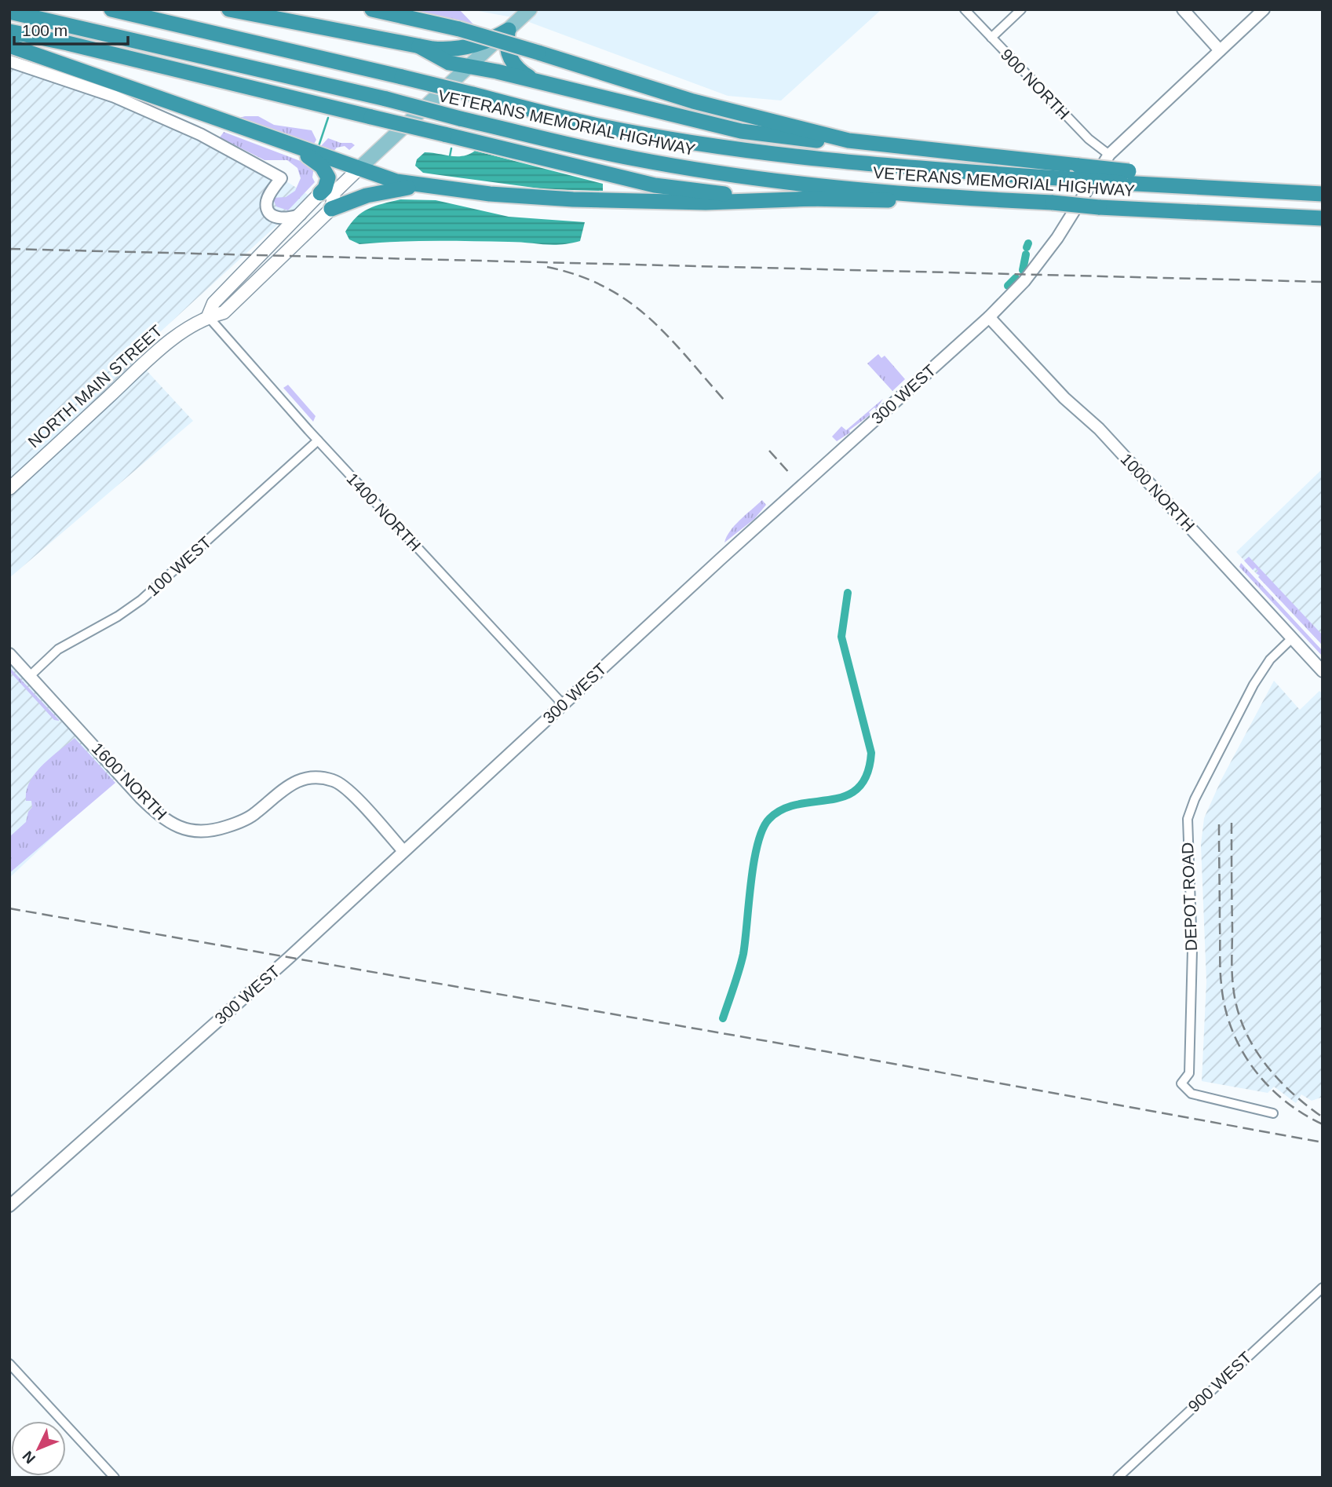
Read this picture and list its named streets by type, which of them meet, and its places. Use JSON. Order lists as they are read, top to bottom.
{
  "streets": {
    "highway": ["VETERANS MEMORIAL HIGHWAY"],
    "main road": ["NORTH MAIN STREET"],
    "street": [
      "900 NORTH",
      "300 WEST",
      "1000 NORTH",
      "1400 NORTH",
      "100 WEST",
      "1600 NORTH",
      "DEPOT ROAD",
      "900 WEST"
    ]
  },
  "crossings": [
    ["900 NORTH", "300 WEST"],
    ["NORTH MAIN STREET", "1400 NORTH"],
    ["300 WEST", "1000 NORTH"],
    ["300 WEST", "1400 NORTH"],
    ["300 WEST", "1600 NORTH"],
    ["1000 NORTH", "DEPOT ROAD"],
    ["1400 NORTH", "100 WEST"],
    ["100 WEST", "1600 NORTH"]
  ],
  "scale_bar": "100 m",
  "north": "bottom left"
}
